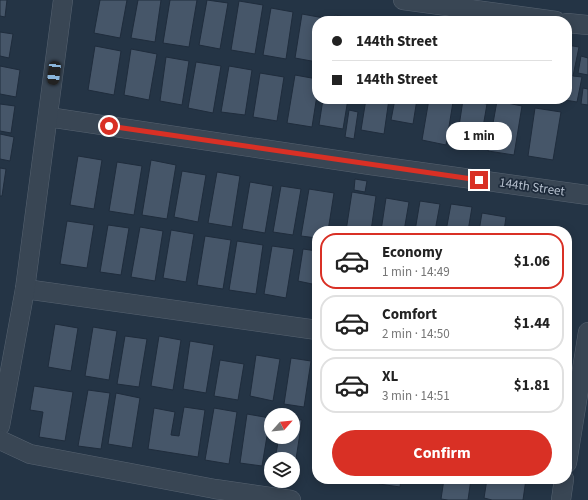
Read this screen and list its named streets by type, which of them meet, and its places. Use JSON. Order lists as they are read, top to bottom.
{
  "streets": {
    "street": ["144th Street"]
  },
  "north": "top right",
  "page": {
    "banner": ["144th Street", "144th Street"],
    "bubble": "1 min",
    "list": [
      {
        "name": "Economy",
        "note": "1 min · 14:49",
        "value": "$1.06"
      },
      {
        "name": "Comfort",
        "note": "2 min · 14:50",
        "value": "$1.44"
      },
      {
        "name": "XL",
        "note": "3 min · 14:51",
        "value": "$1.81"
      }
    ],
    "buttons": "Confirm"
  }
}
